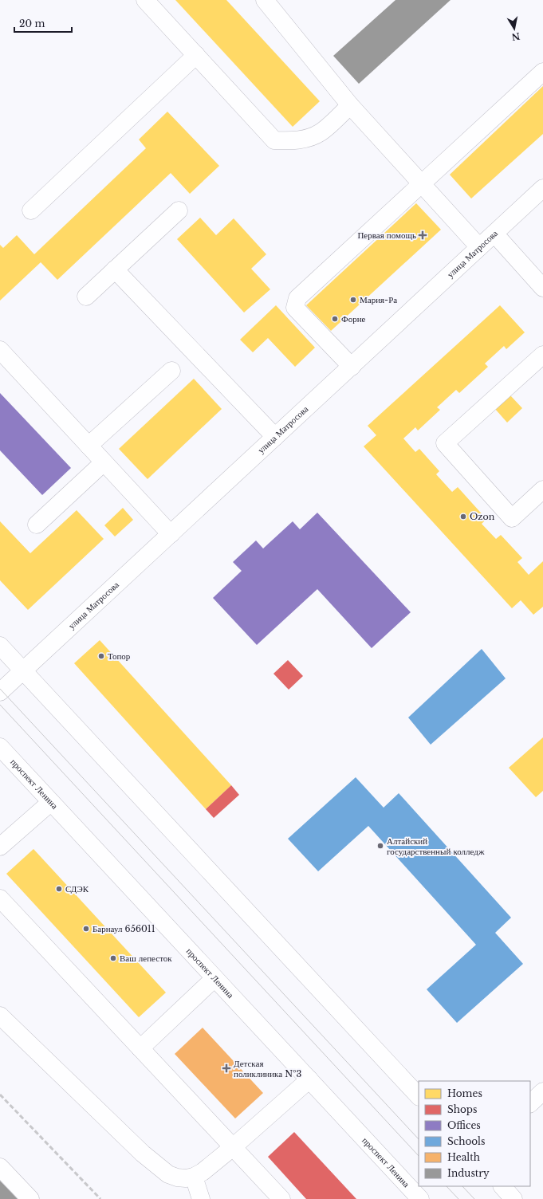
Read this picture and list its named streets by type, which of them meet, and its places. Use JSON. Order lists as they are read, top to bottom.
{
  "streets": {
    "main road": ["улица Матросова", "проспект Ленина"]
  },
  "places": {
    "health": ["Первая помощь", "Детская поликлиника №3"],
    "other": [
      "Мария-Ра",
      "Форне",
      "Ozon",
      "Топор",
      "Алтайский государственный колледж",
      "СДЭК",
      "Барнаул 656011",
      "Ваш лепесток"
    ]
  },
  "legend": [
    "Homes",
    "Shops",
    "Offices",
    "Schools",
    "Health",
    "Industry"
  ],
  "scale_bar": "20 m",
  "north": "bottom"
}
